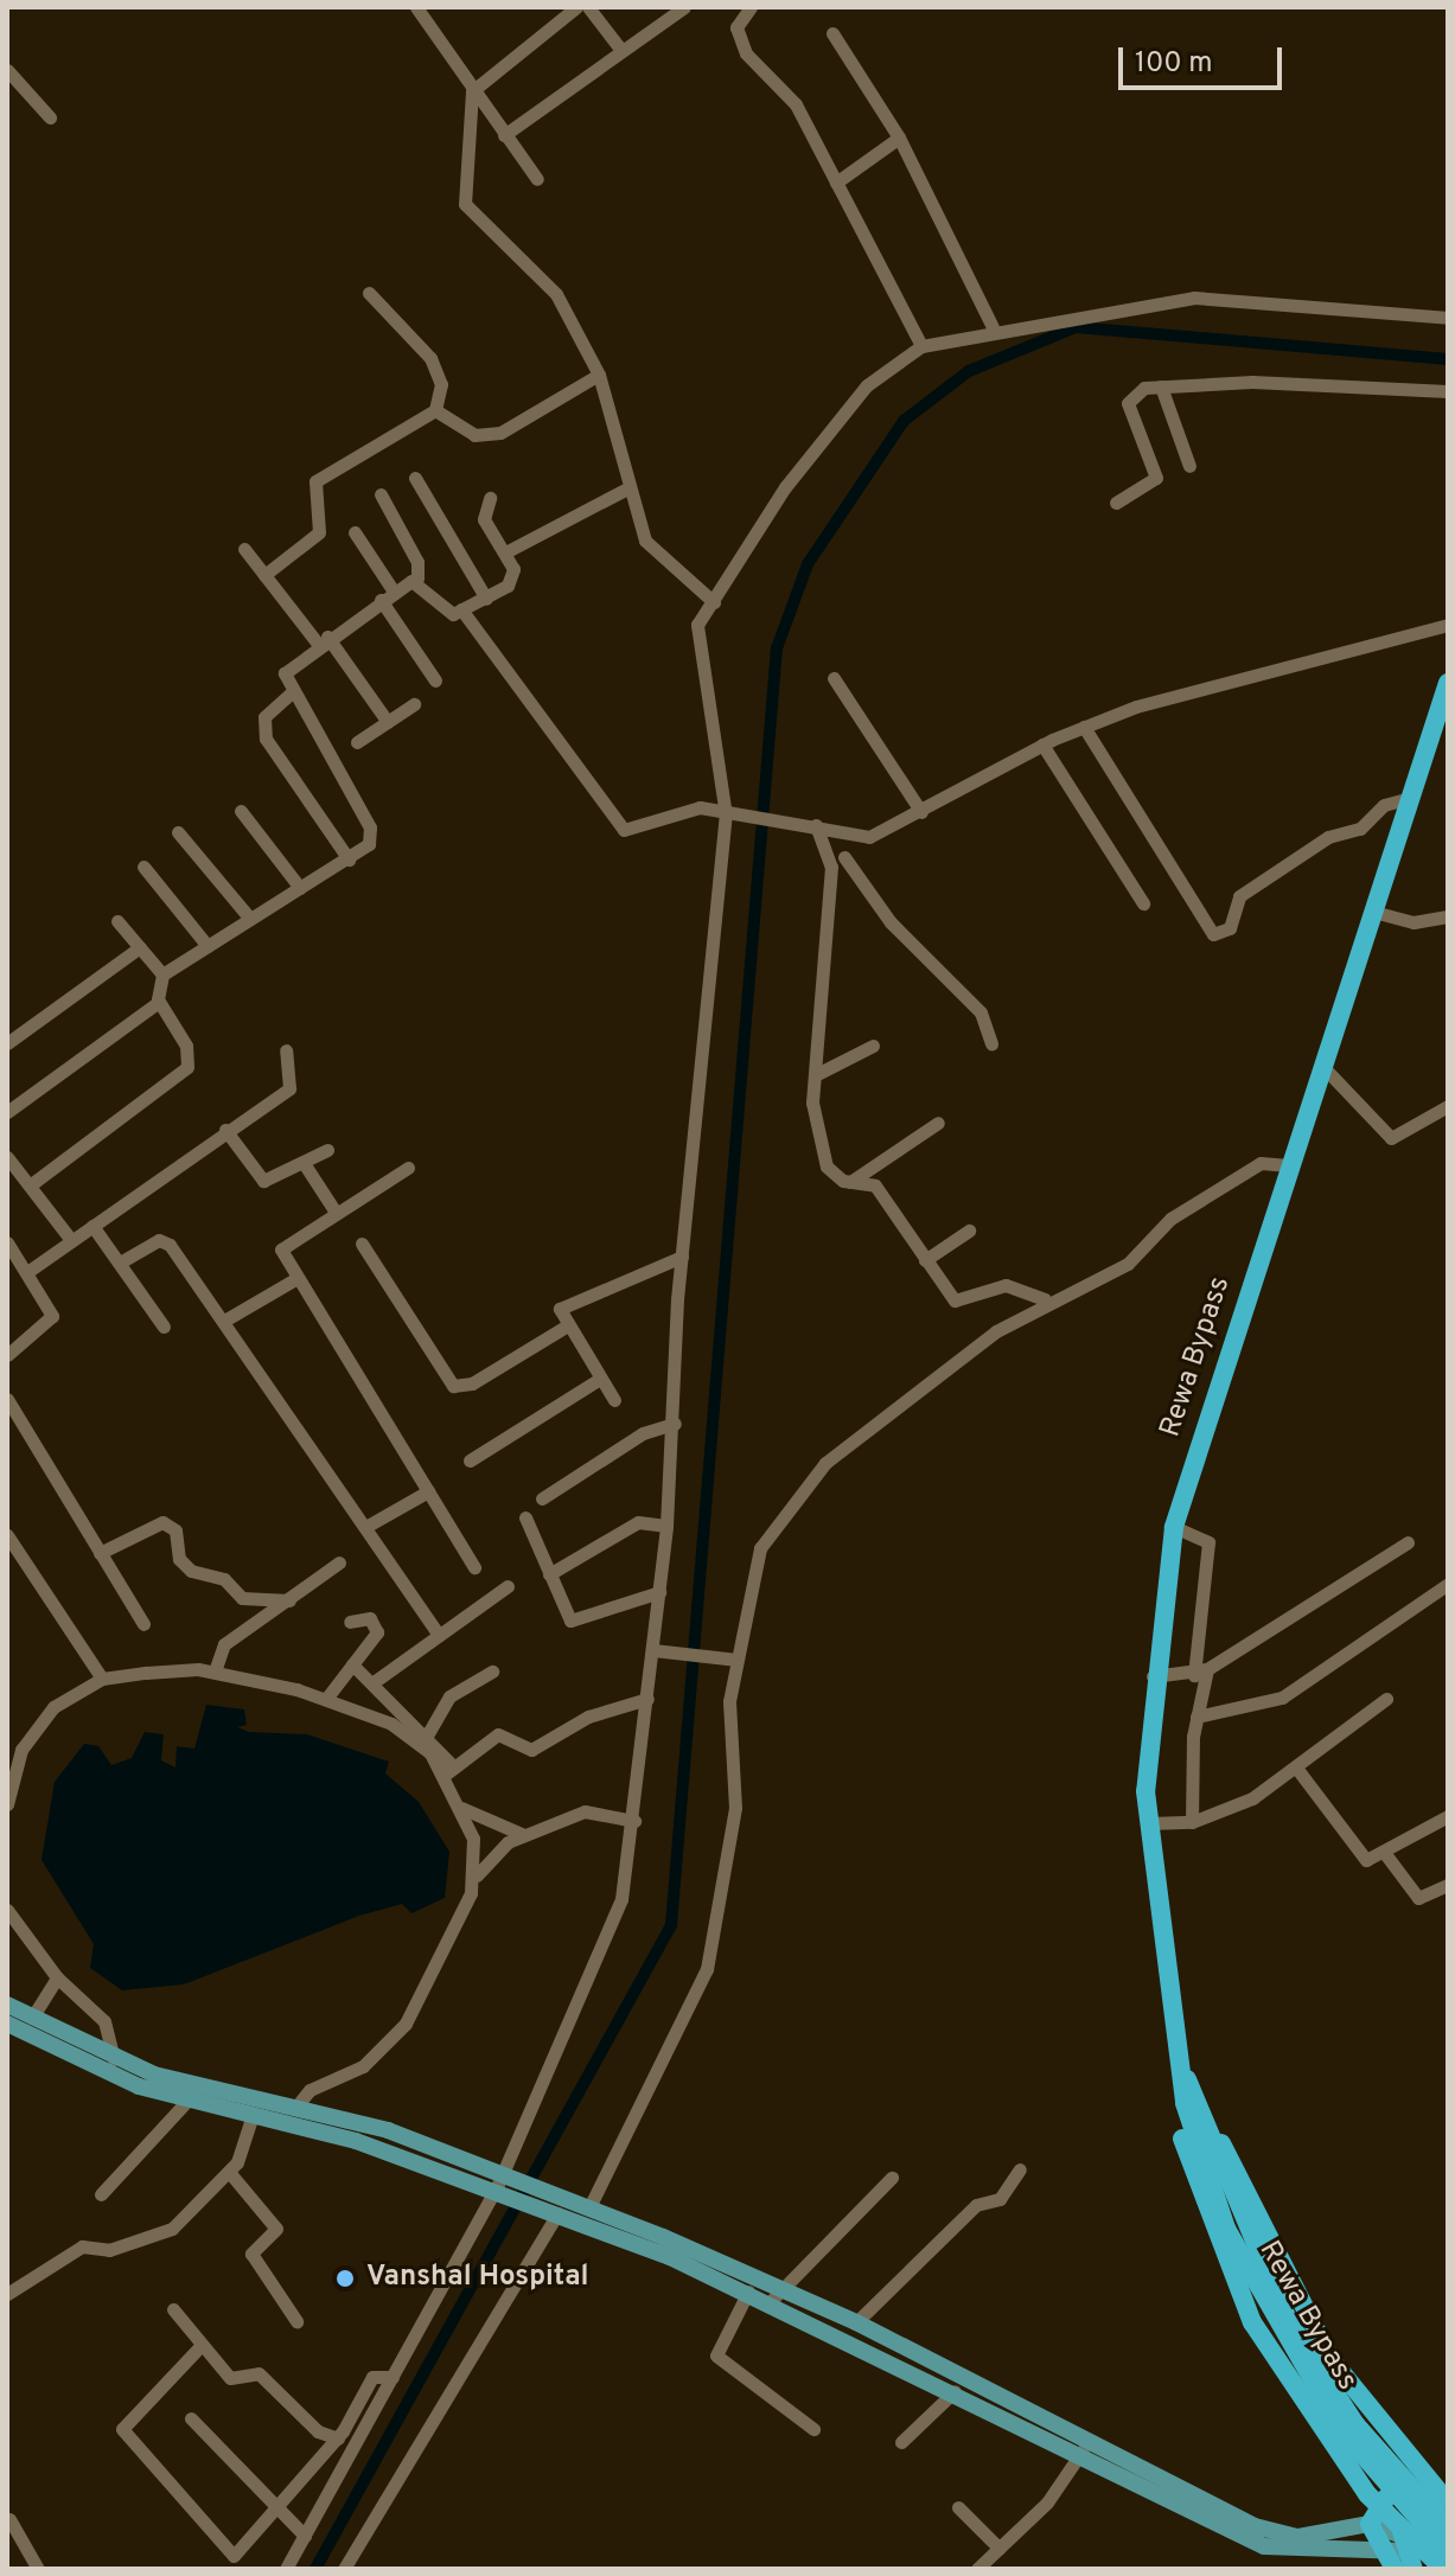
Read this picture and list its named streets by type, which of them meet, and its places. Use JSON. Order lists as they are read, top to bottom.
{
  "streets": {
    "highway": ["Rewa Bypass"]
  },
  "places": ["Vanshal Hospital"],
  "scale_bar": "100 m"
}
